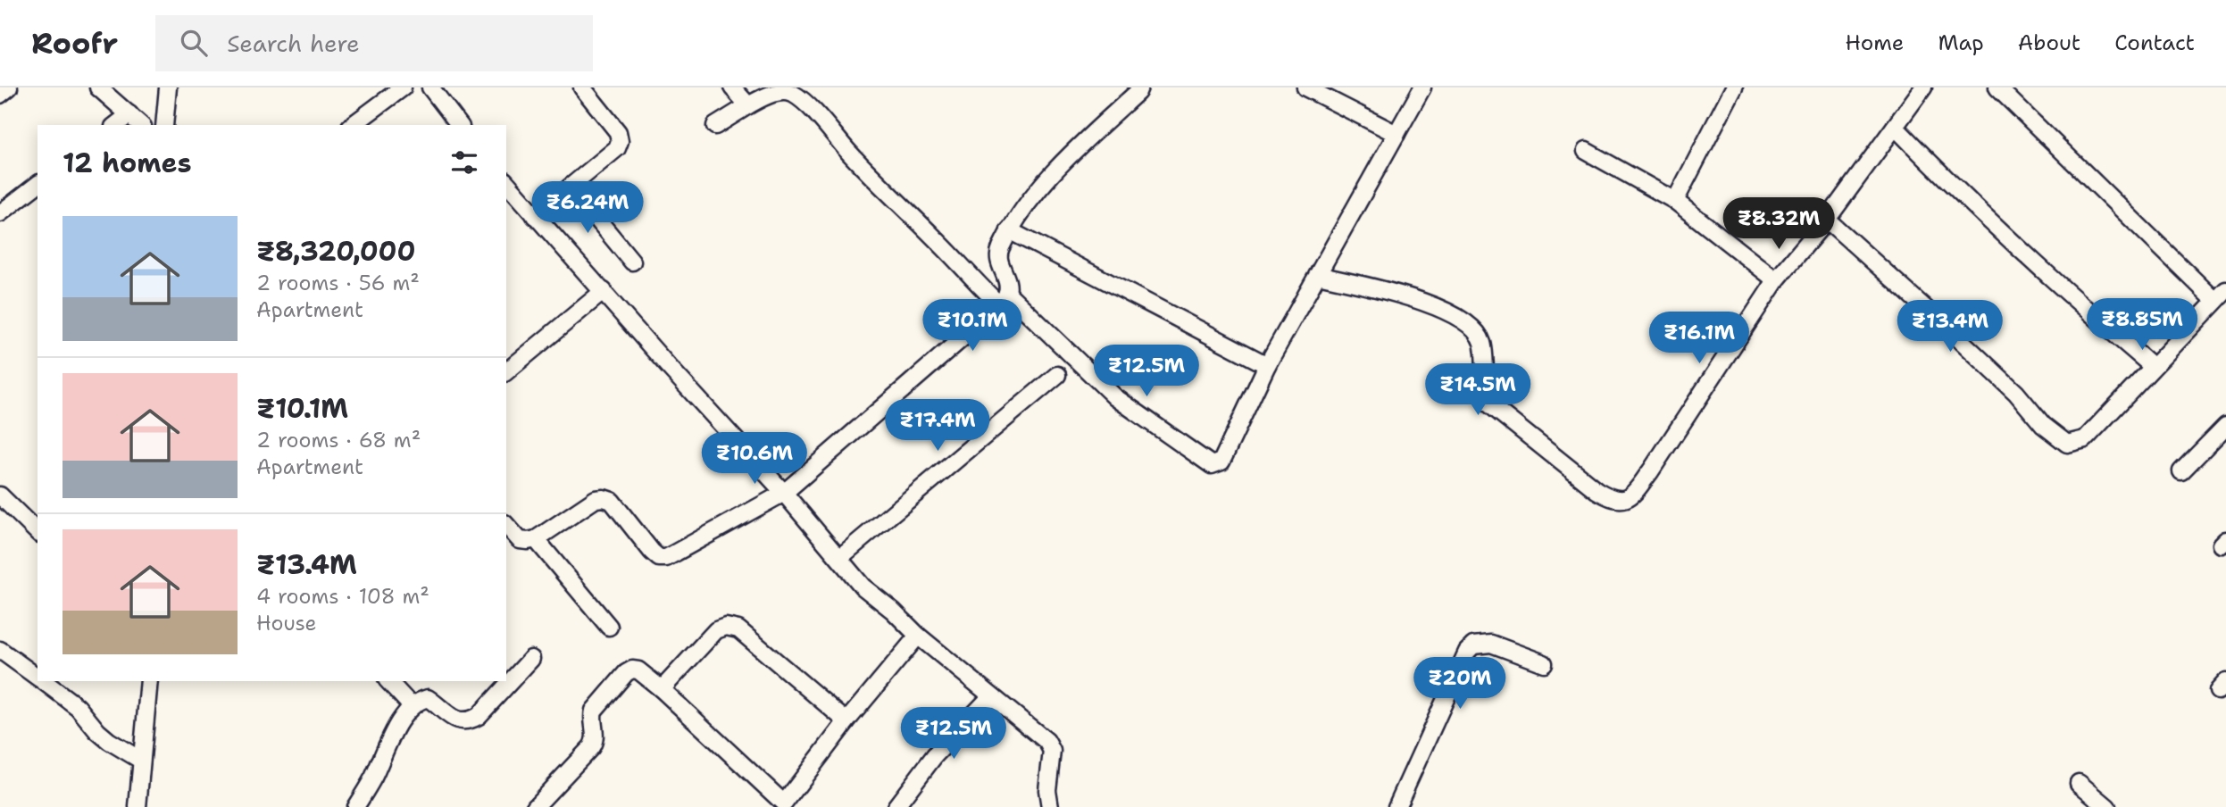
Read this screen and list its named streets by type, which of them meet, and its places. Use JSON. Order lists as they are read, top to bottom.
{
  "page": {
    "header": "Roofr",
    "search": "Search here",
    "nav": [
      "Home",
      "Map",
      "About",
      "Contact"
    ],
    "heading": "12 homes",
    "price": [
      "₹6.24M",
      "₹8.32M",
      "₹8.85M",
      "₹10.1M",
      "₹13.4M",
      "₹16.1M",
      "₹12.5M",
      "₹14.5M",
      "₹17.4M",
      "₹10.6M",
      "₹20M",
      "₹12.5M"
    ],
    "list": [
      {
        "name": "₹8,320,000",
        "note": "2 rooms · 56 m² · Apartment"
      },
      {
        "name": "₹10.1M",
        "note": "2 rooms · 68 m² · Apartment"
      },
      {
        "name": "₹13.4M",
        "note": "4 rooms · 108 m² · House"
      }
    ]
  }
}
